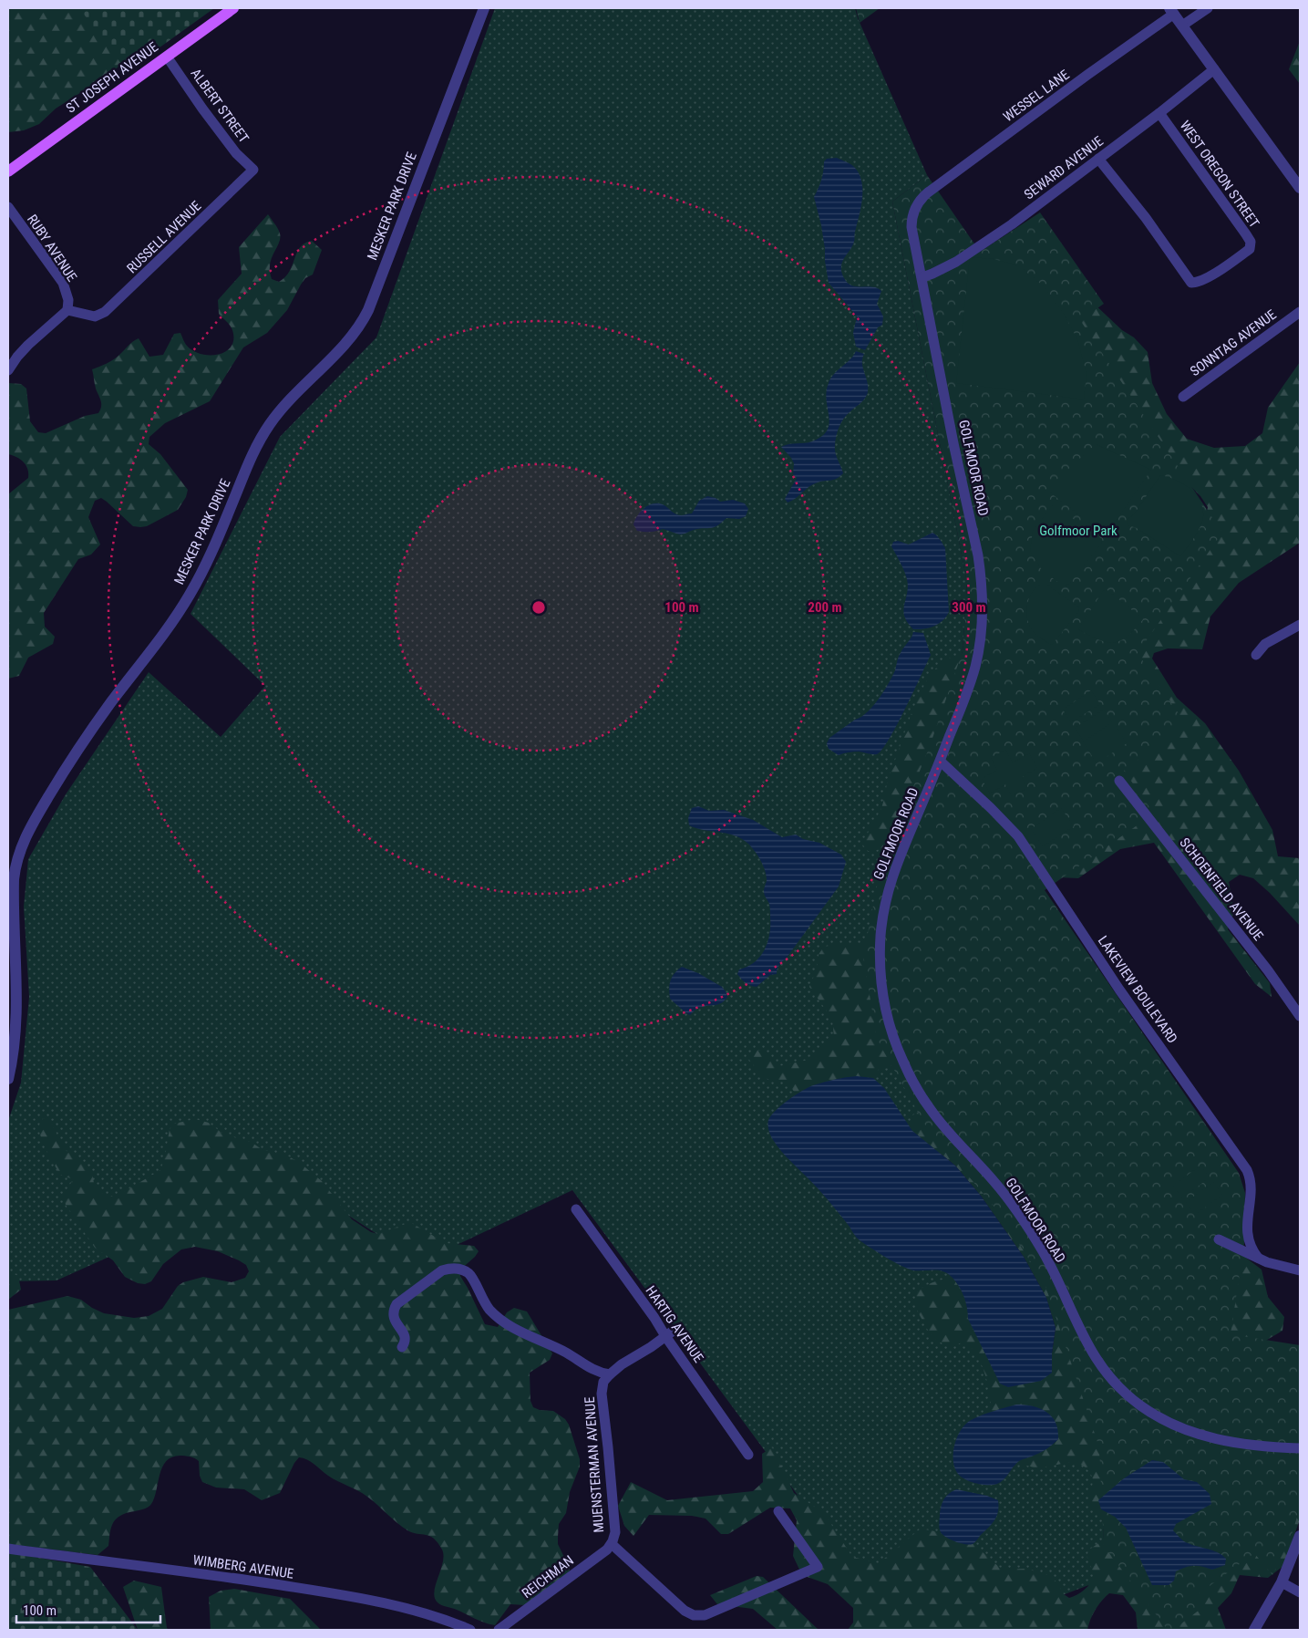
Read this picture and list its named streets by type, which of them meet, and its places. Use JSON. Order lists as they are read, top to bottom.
{
  "streets": {
    "main road": ["ST JOSEPH AVENUE"],
    "street": [
      "WESSEL LANE",
      "ALBERT STREET",
      "SEWARD AVENUE",
      "WEST OREGON STREET",
      "MESKER PARK DRIVE",
      "RUSSELL AVENUE",
      "RUBY AVENUE",
      "SONNTAG AVENUE",
      "GOLFMOOR ROAD",
      "SCHOENFIELD AVENUE",
      "LAKEVIEW BOULEVARD",
      "HARTIG AVENUE",
      "MUENSTERMAN AVENUE",
      "WIMBERG AVENUE",
      "REICHMAN"
    ]
  },
  "crossings": [
    ["ST JOSEPH AVENUE", "ALBERT STREET"],
    ["WESSEL LANE", "GOLFMOOR ROAD"],
    ["ALBERT STREET", "RUSSELL AVENUE"],
    ["SEWARD AVENUE", "WEST OREGON STREET"],
    ["SEWARD AVENUE", "GOLFMOOR ROAD"],
    ["RUSSELL AVENUE", "RUBY AVENUE"],
    ["GOLFMOOR ROAD", "LAKEVIEW BOULEVARD"],
    ["MUENSTERMAN AVENUE", "REICHMAN"]
  ],
  "parks": ["Golfmoor Park"],
  "scale_bar": "100 m",
  "rings": ["100 m", "200 m", "300 m"]
}
